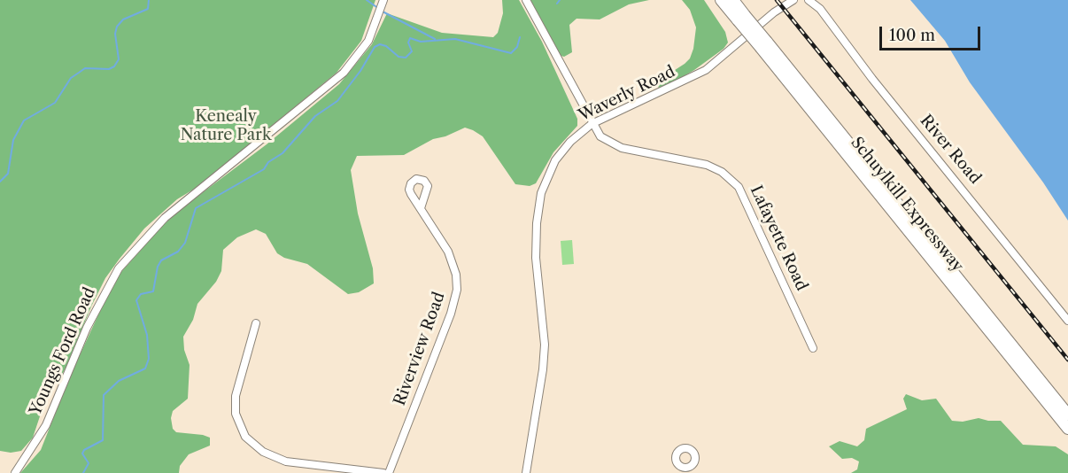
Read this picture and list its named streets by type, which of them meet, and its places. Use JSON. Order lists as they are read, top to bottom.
{
  "streets": {
    "highway": ["Schuylkill Expressway"],
    "street": [
      "Waverly Road",
      "River Road",
      "Lafayette Road",
      "Riverview Road",
      "Youngs Ford Road"
    ]
  },
  "crossings": [
    ["Waverly Road", "Lafayette Road"]
  ],
  "parks": ["Kenealy Nature Park"],
  "scale_bar": "100 m"
}
